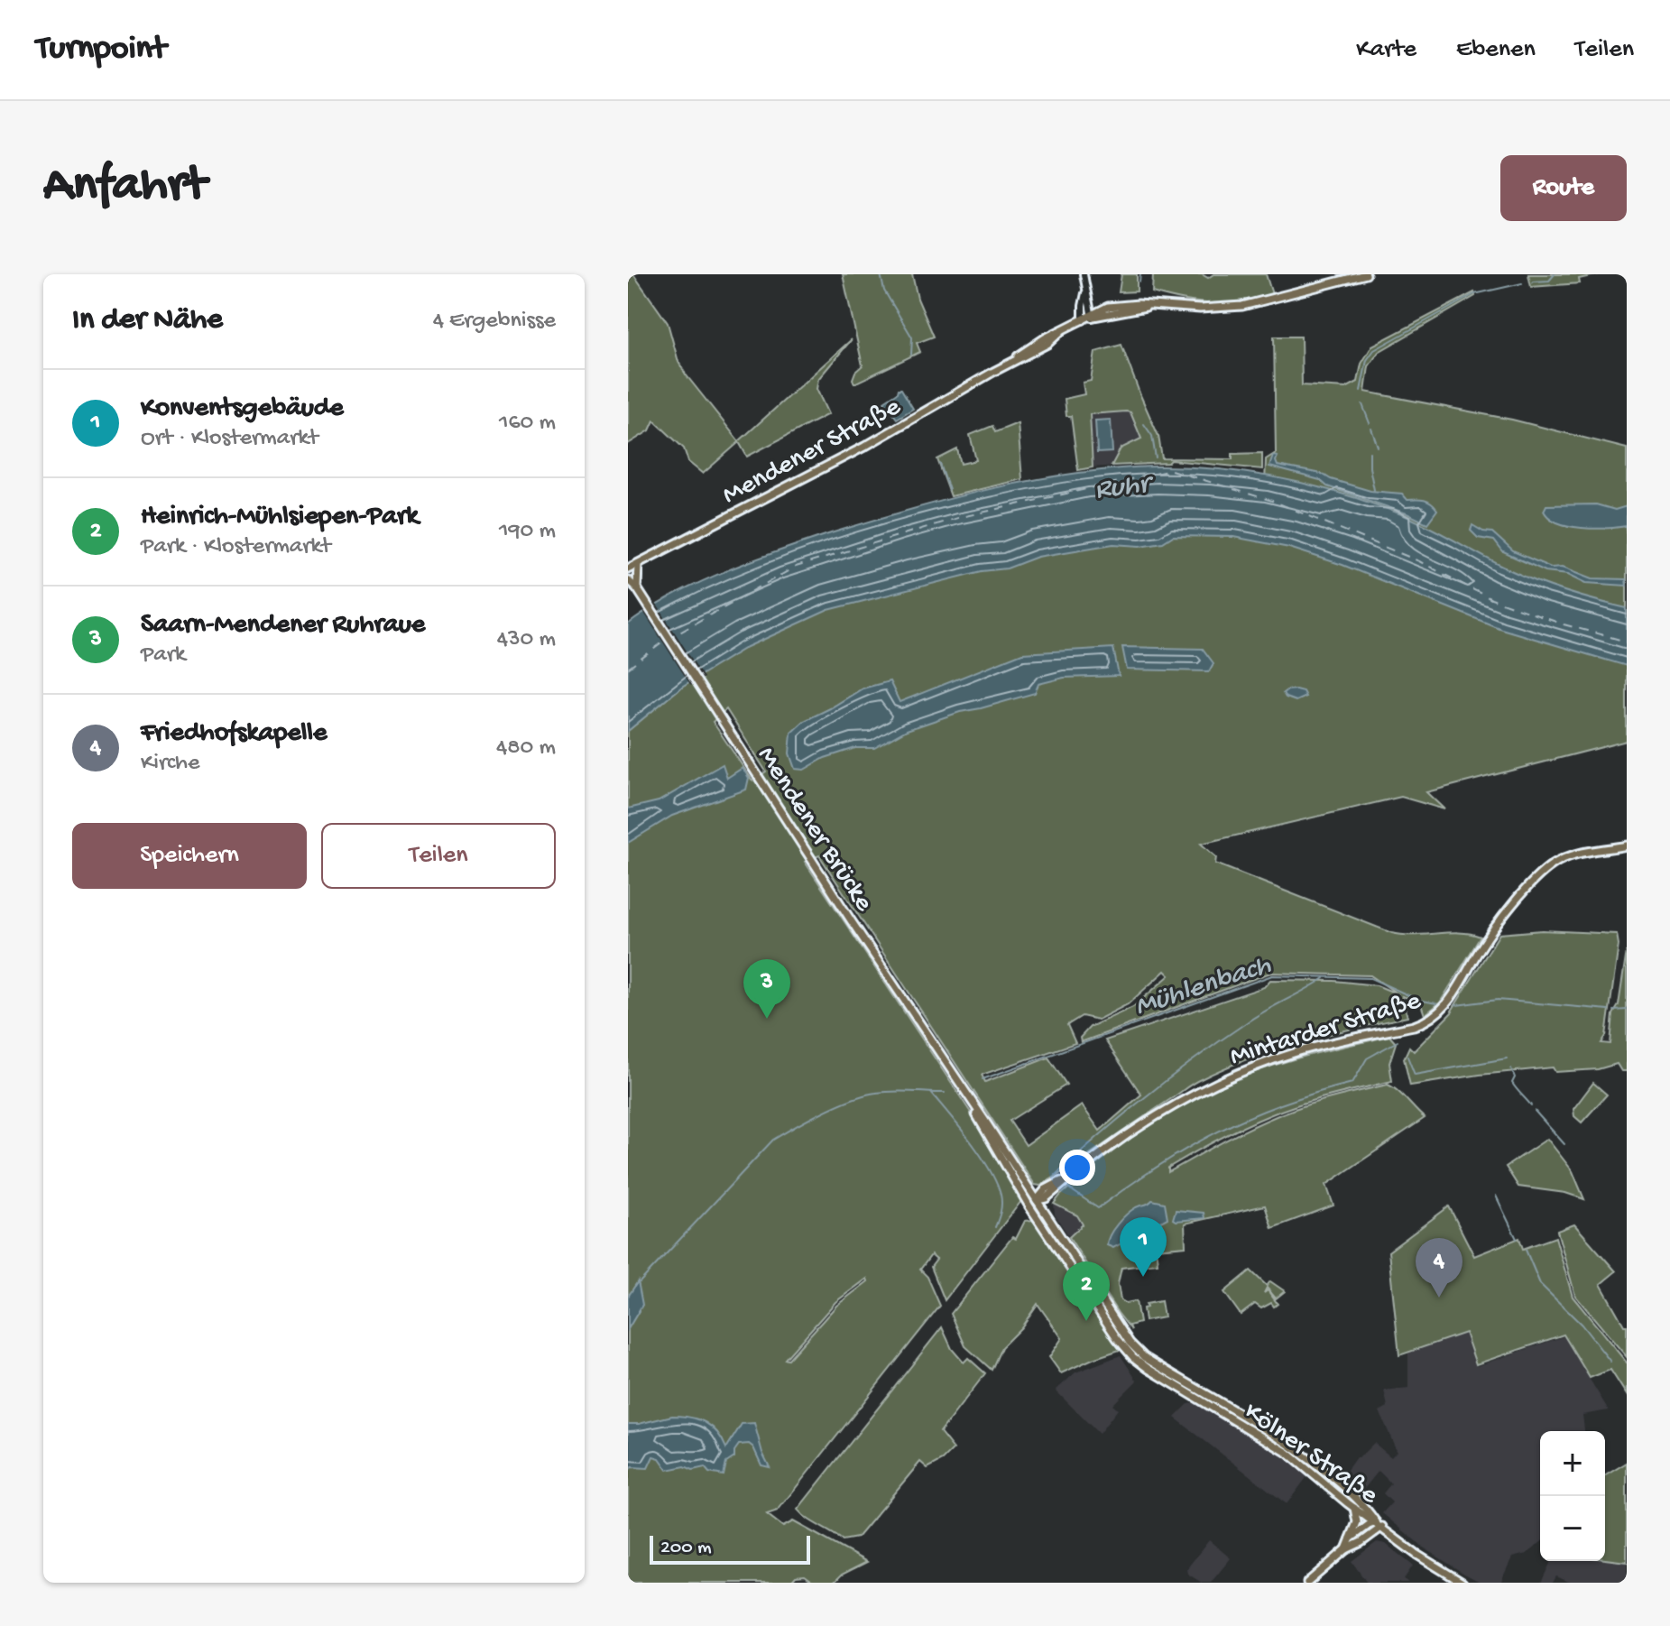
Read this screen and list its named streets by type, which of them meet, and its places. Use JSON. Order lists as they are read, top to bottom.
{
  "streets": {
    "main road": [
      "Mendener Straße",
      "Mendener Brücke",
      "Mintarder Straße",
      "Kölner Straße"
    ]
  },
  "crossings": [
    ["Mendener Brücke", "Mintarder Straße"],
    ["Mendener Brücke", "Kölner Straße"],
    ["Mintarder Straße", "Kölner Straße"]
  ],
  "water": ["Ruhr", "Mühlenbach"],
  "scale_bar": "200 m",
  "page": {
    "header": "Turnpoint",
    "nav": ["Karte", "Ebenen", "Teilen"],
    "buttons": [
      "Route",
      ["Speichern", "Teilen"]
    ],
    "title": "Anfahrt",
    "heading": ["In der Nähe", "4 Ergebnisse"],
    "list": [
      {
        "mark": "1",
        "name": "Konventsgebäude",
        "note": "Ort · Klostermarkt",
        "value": "160 m"
      },
      {
        "mark": "2",
        "name": "Heinrich-Mühlsiepen-Park",
        "note": "Park · Klostermarkt",
        "value": "190 m"
      },
      {
        "mark": "3",
        "name": "Saarn-Mendener Ruhraue",
        "note": "Park",
        "value": "430 m"
      },
      {
        "mark": "4",
        "name": "Friedhofskapelle",
        "note": "Kirche",
        "value": "480 m"
      }
    ],
    "pins": [
      "3",
      "1",
      "4",
      "2"
    ],
    "map_buttons": ["+", "−"],
    "scale": "200 m"
  }
}
